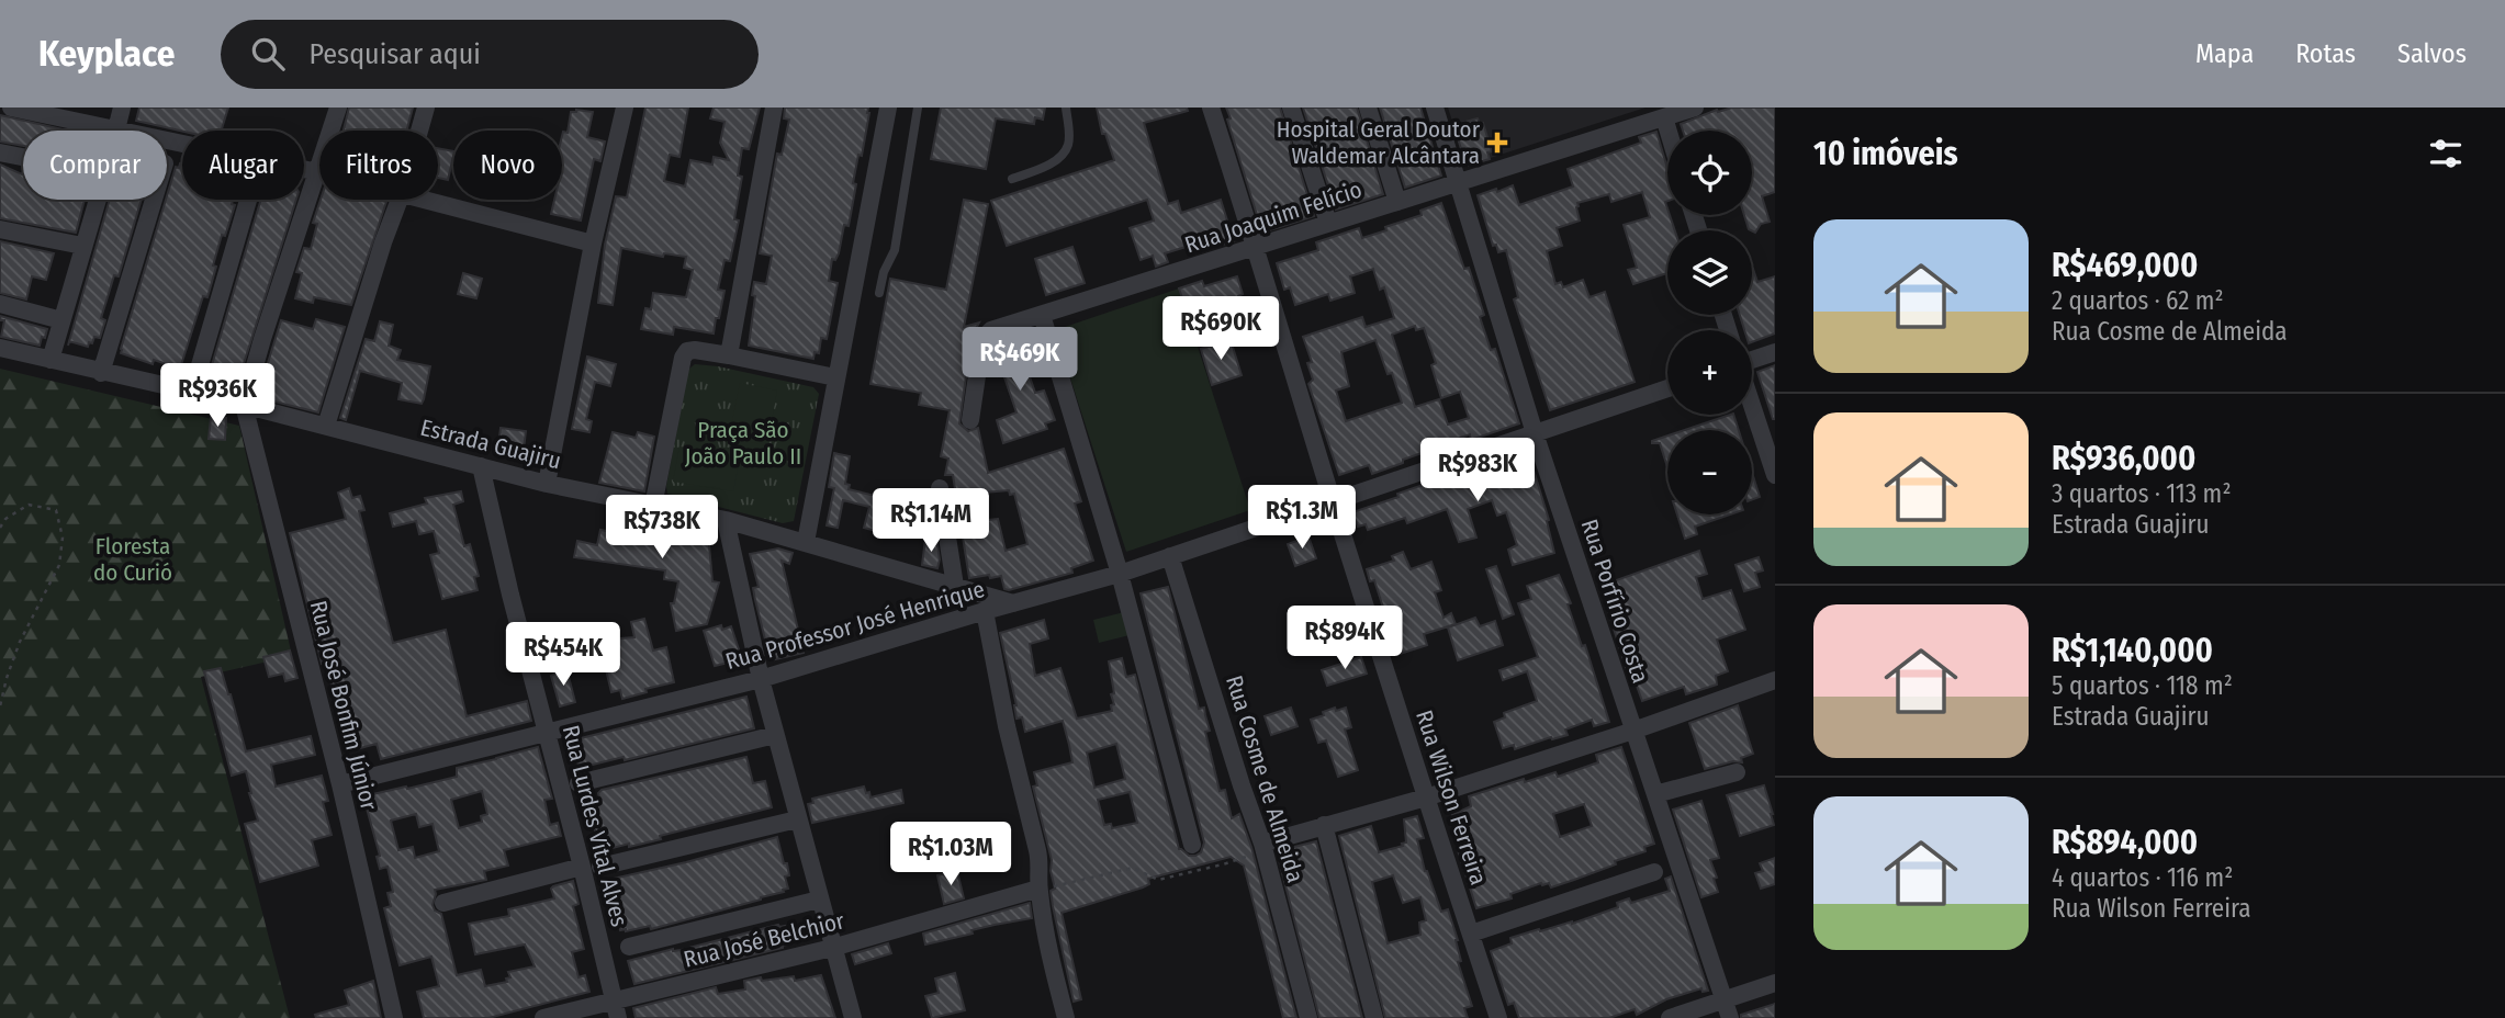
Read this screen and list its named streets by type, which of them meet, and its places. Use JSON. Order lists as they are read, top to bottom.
{
  "streets": {
    "street": [
      "Rua Joaquim Felício",
      "Estrada Guajiru",
      "Rua Porfírio Costa",
      "Rua Professor José Henrique",
      "Rua José Bonfim Júnior",
      "Rua Cosme de Almeida",
      "Rua Wilson Ferreira",
      "Rua Lurdes Vítal Alves",
      "Rua José Belchior"
    ]
  },
  "crossings": [
    ["Rua Joaquim Felício", "Rua Porfírio Costa"],
    ["Rua Joaquim Felício", "Rua Wilson Ferreira"],
    ["Estrada Guajiru", "Rua Professor José Henrique"],
    ["Estrada Guajiru", "Rua José Bonfim Júnior"],
    ["Estrada Guajiru", "Rua Lurdes Vítal Alves"],
    ["Rua Porfírio Costa", "Rua Professor José Henrique"],
    ["Rua Professor José Henrique", "Rua José Bonfim Júnior"],
    ["Rua Professor José Henrique", "Rua Cosme de Almeida"],
    ["Rua Professor José Henrique", "Rua Wilson Ferreira"],
    ["Rua Professor José Henrique", "Rua Lurdes Vítal Alves"],
    ["Rua Lurdes Vítal Alves", "Rua José Belchior"]
  ],
  "parks": ["Praça São João Paulo II", "Floresta do Curió"],
  "places": {
    "health": ["Hospital Geral Doutor Waldemar Alcântara"]
  },
  "page": {
    "header": "Keyplace",
    "search": "Pesquisar aqui",
    "nav": ["Mapa", "Rotas", "Salvos"],
    "heading": "10 imóveis",
    "map_buttons": ["+", "−"],
    "chip": [
      "Comprar",
      "Alugar",
      "Filtros",
      "Novo"
    ],
    "list": [
      {
        "name": "R$469,000",
        "note": "2 quartos · 62 m² · Rua Cosme de Almeida"
      },
      {
        "name": "R$936,000",
        "note": "3 quartos · 113 m² · Estrada Guajiru"
      },
      {
        "name": "R$1,140,000",
        "note": "5 quartos · 118 m² · Estrada Guajiru"
      },
      {
        "name": "R$894,000",
        "note": "4 quartos · 116 m² · Rua Wilson Ferreira"
      }
    ],
    "price": [
      "R$690K",
      "R$469K",
      "R$936K",
      "R$983K",
      "R$1.3M",
      "R$1.14M",
      "R$738K",
      "R$894K",
      "R$454K",
      "R$1.03M"
    ]
  }
}
